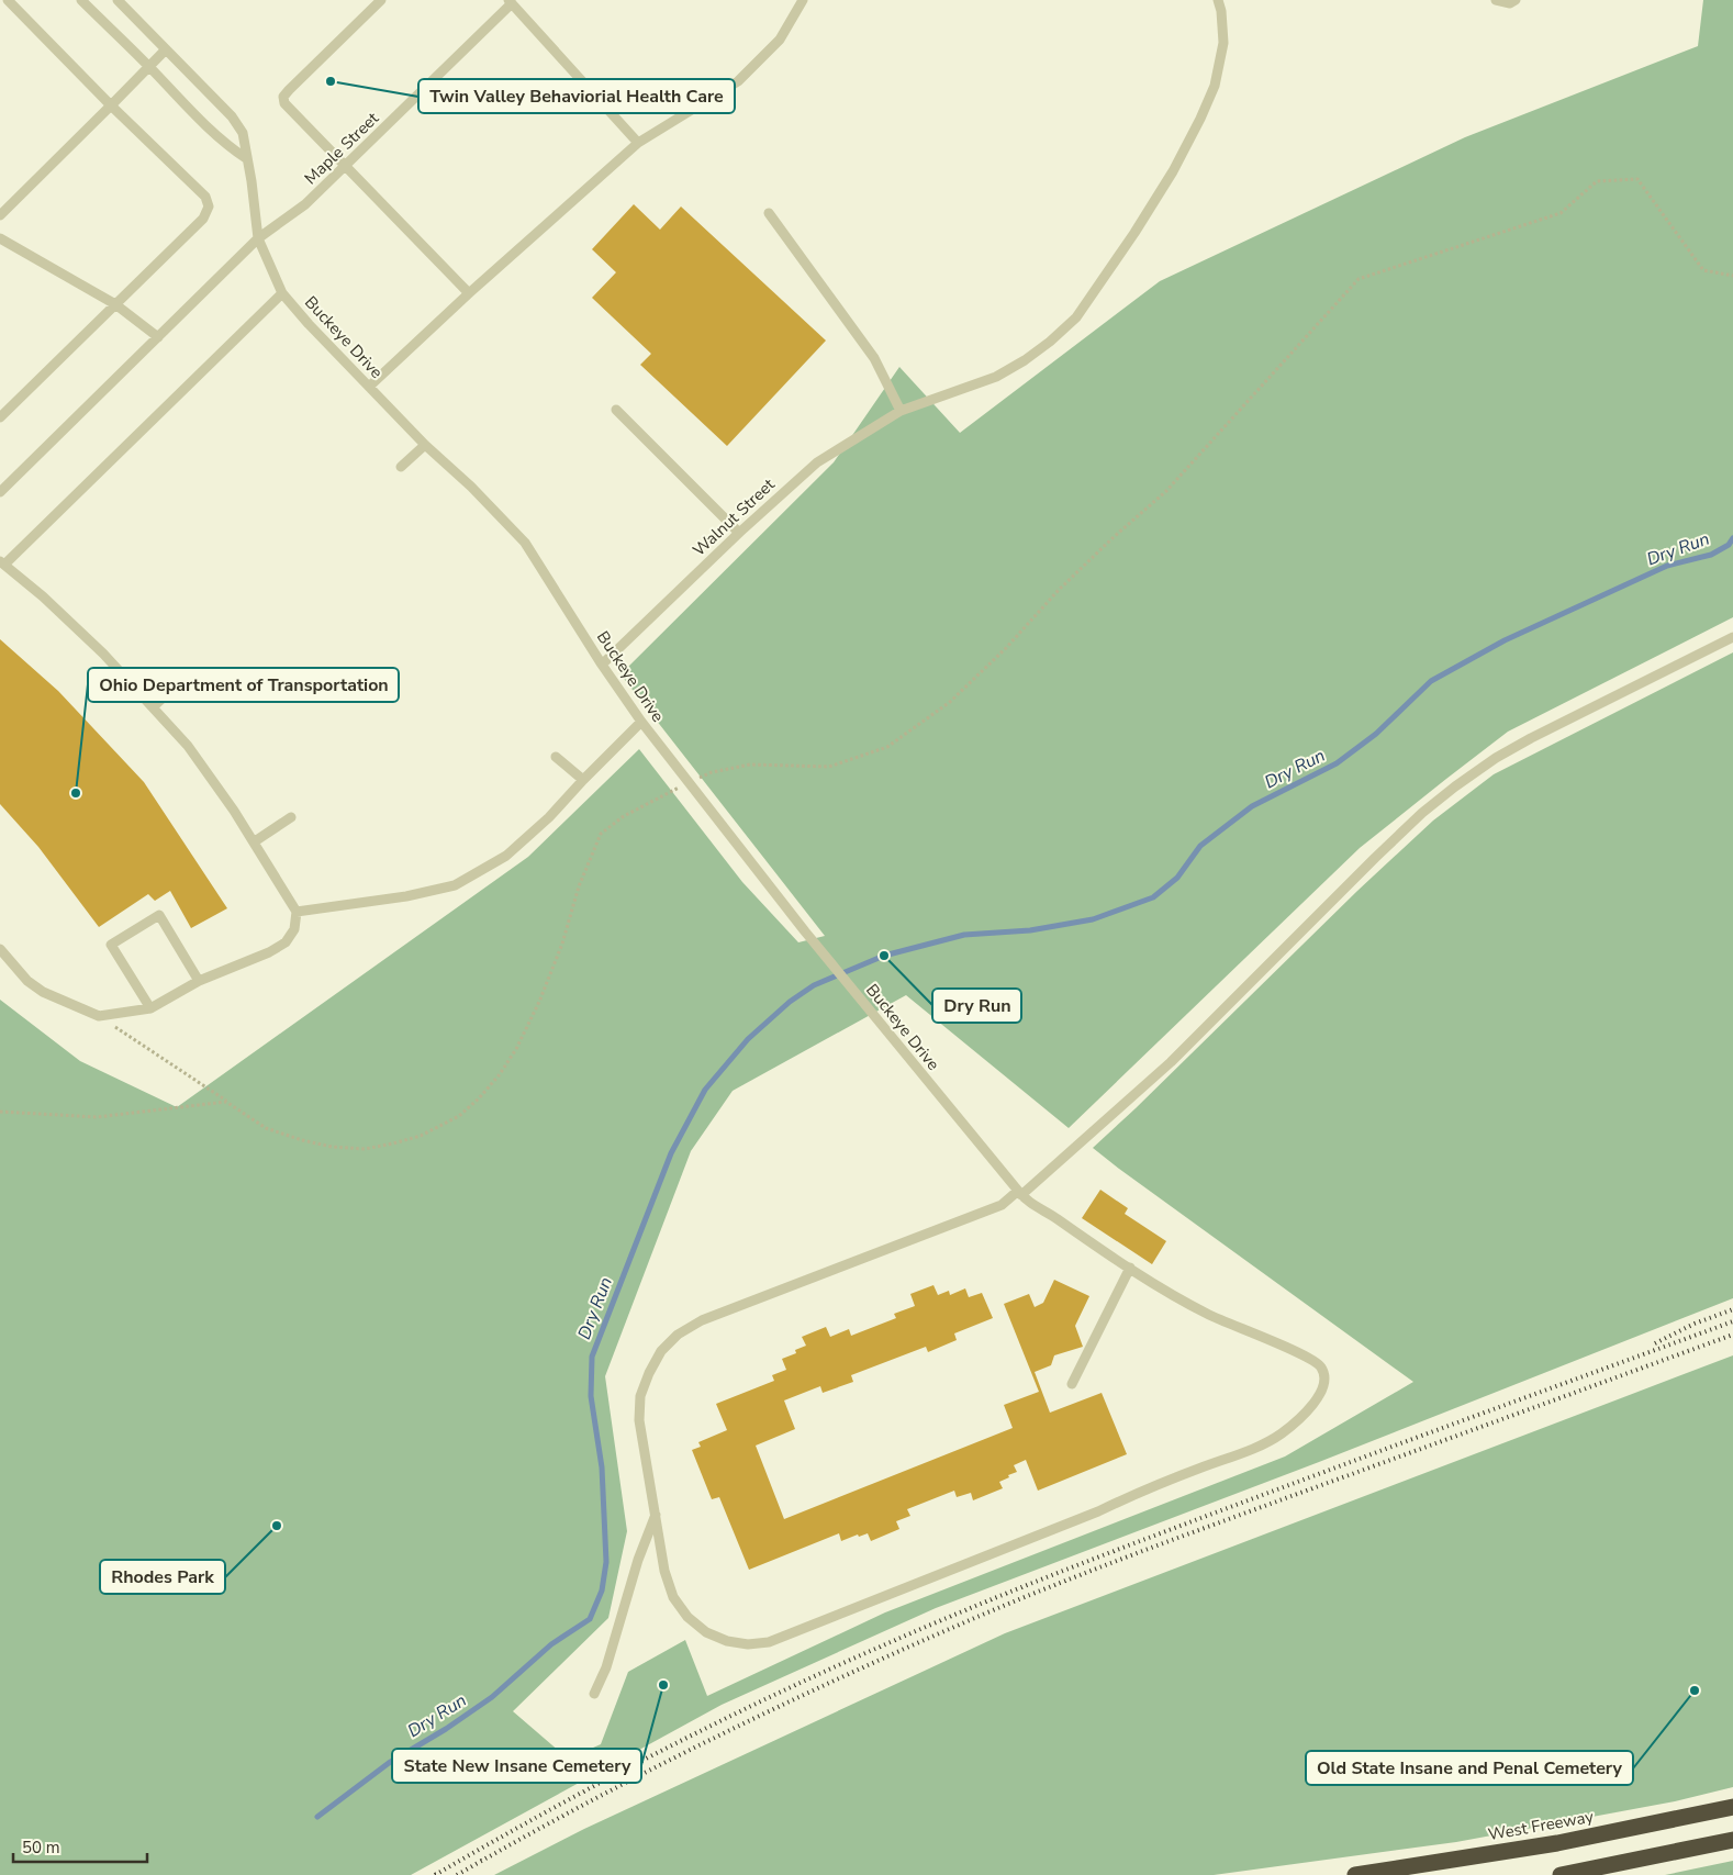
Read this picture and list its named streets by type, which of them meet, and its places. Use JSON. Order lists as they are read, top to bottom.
{
  "streets": {
    "highway": ["West Freeway"],
    "lane": ["Maple Street", "Buckeye Drive", "Walnut Street"]
  },
  "crossings": [
    ["Maple Street", "Buckeye Drive"],
    ["Buckeye Drive", "Walnut Street"]
  ],
  "water": ["Dry Run"],
  "places": [
    "Twin Valley Behaviorial Health Care",
    "Ohio Department of Transportation",
    "Dry Run",
    "Rhodes Park",
    "State New Insane Cemetery",
    "Old State Insane and Penal Cemetery"
  ],
  "scale_bar": "50 m"
}
